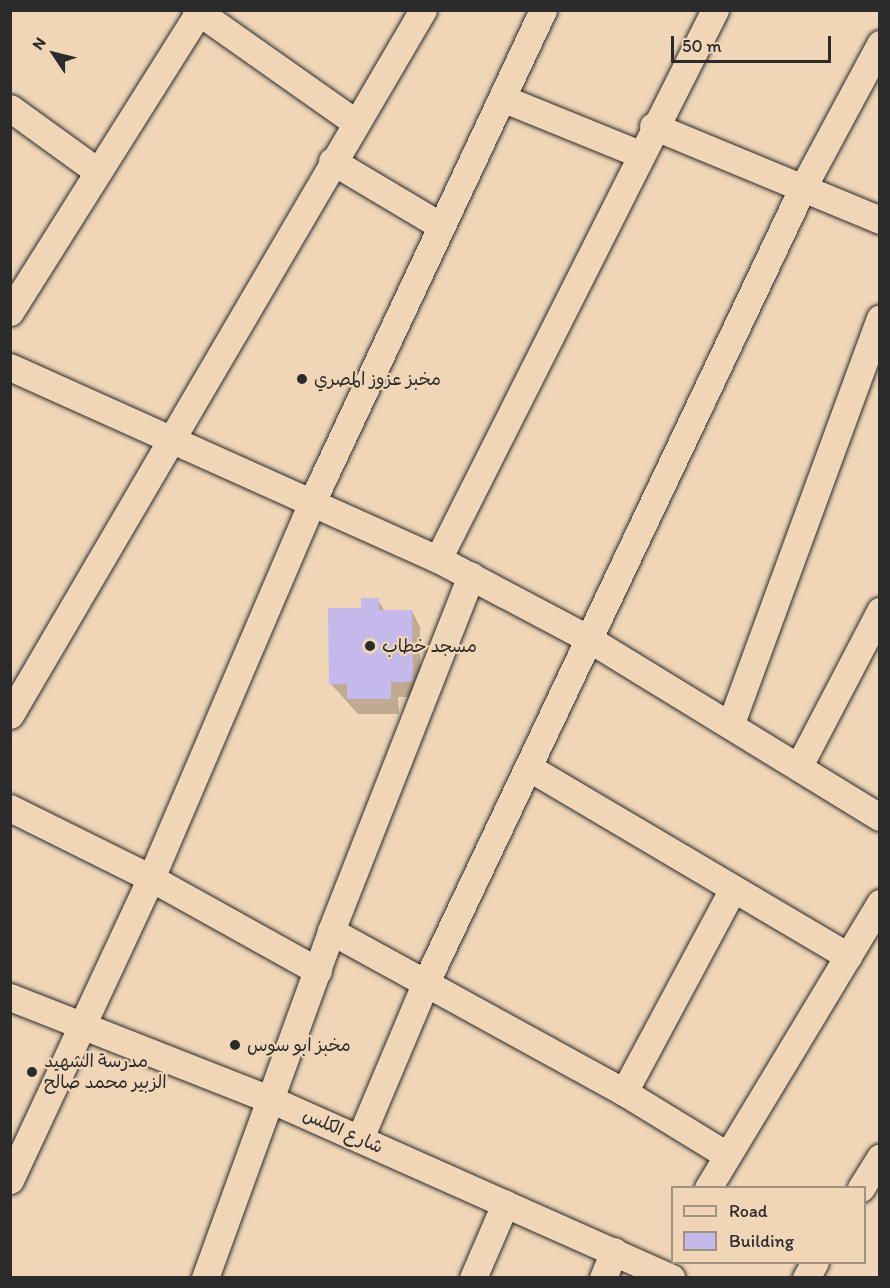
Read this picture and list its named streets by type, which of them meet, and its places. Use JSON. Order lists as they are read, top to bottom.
{
  "streets": {
    "street": ["شارع الكلس"]
  },
  "places": [
    "مخبز عزوز المصري",
    "مسجد خطاب",
    "مخبز ابو سوس",
    "مدرسة الشهيد الزبير محمد صالح"
  ],
  "legend": ["Road", "Building"],
  "scale_bar": "50 m",
  "north": "top left"
}
